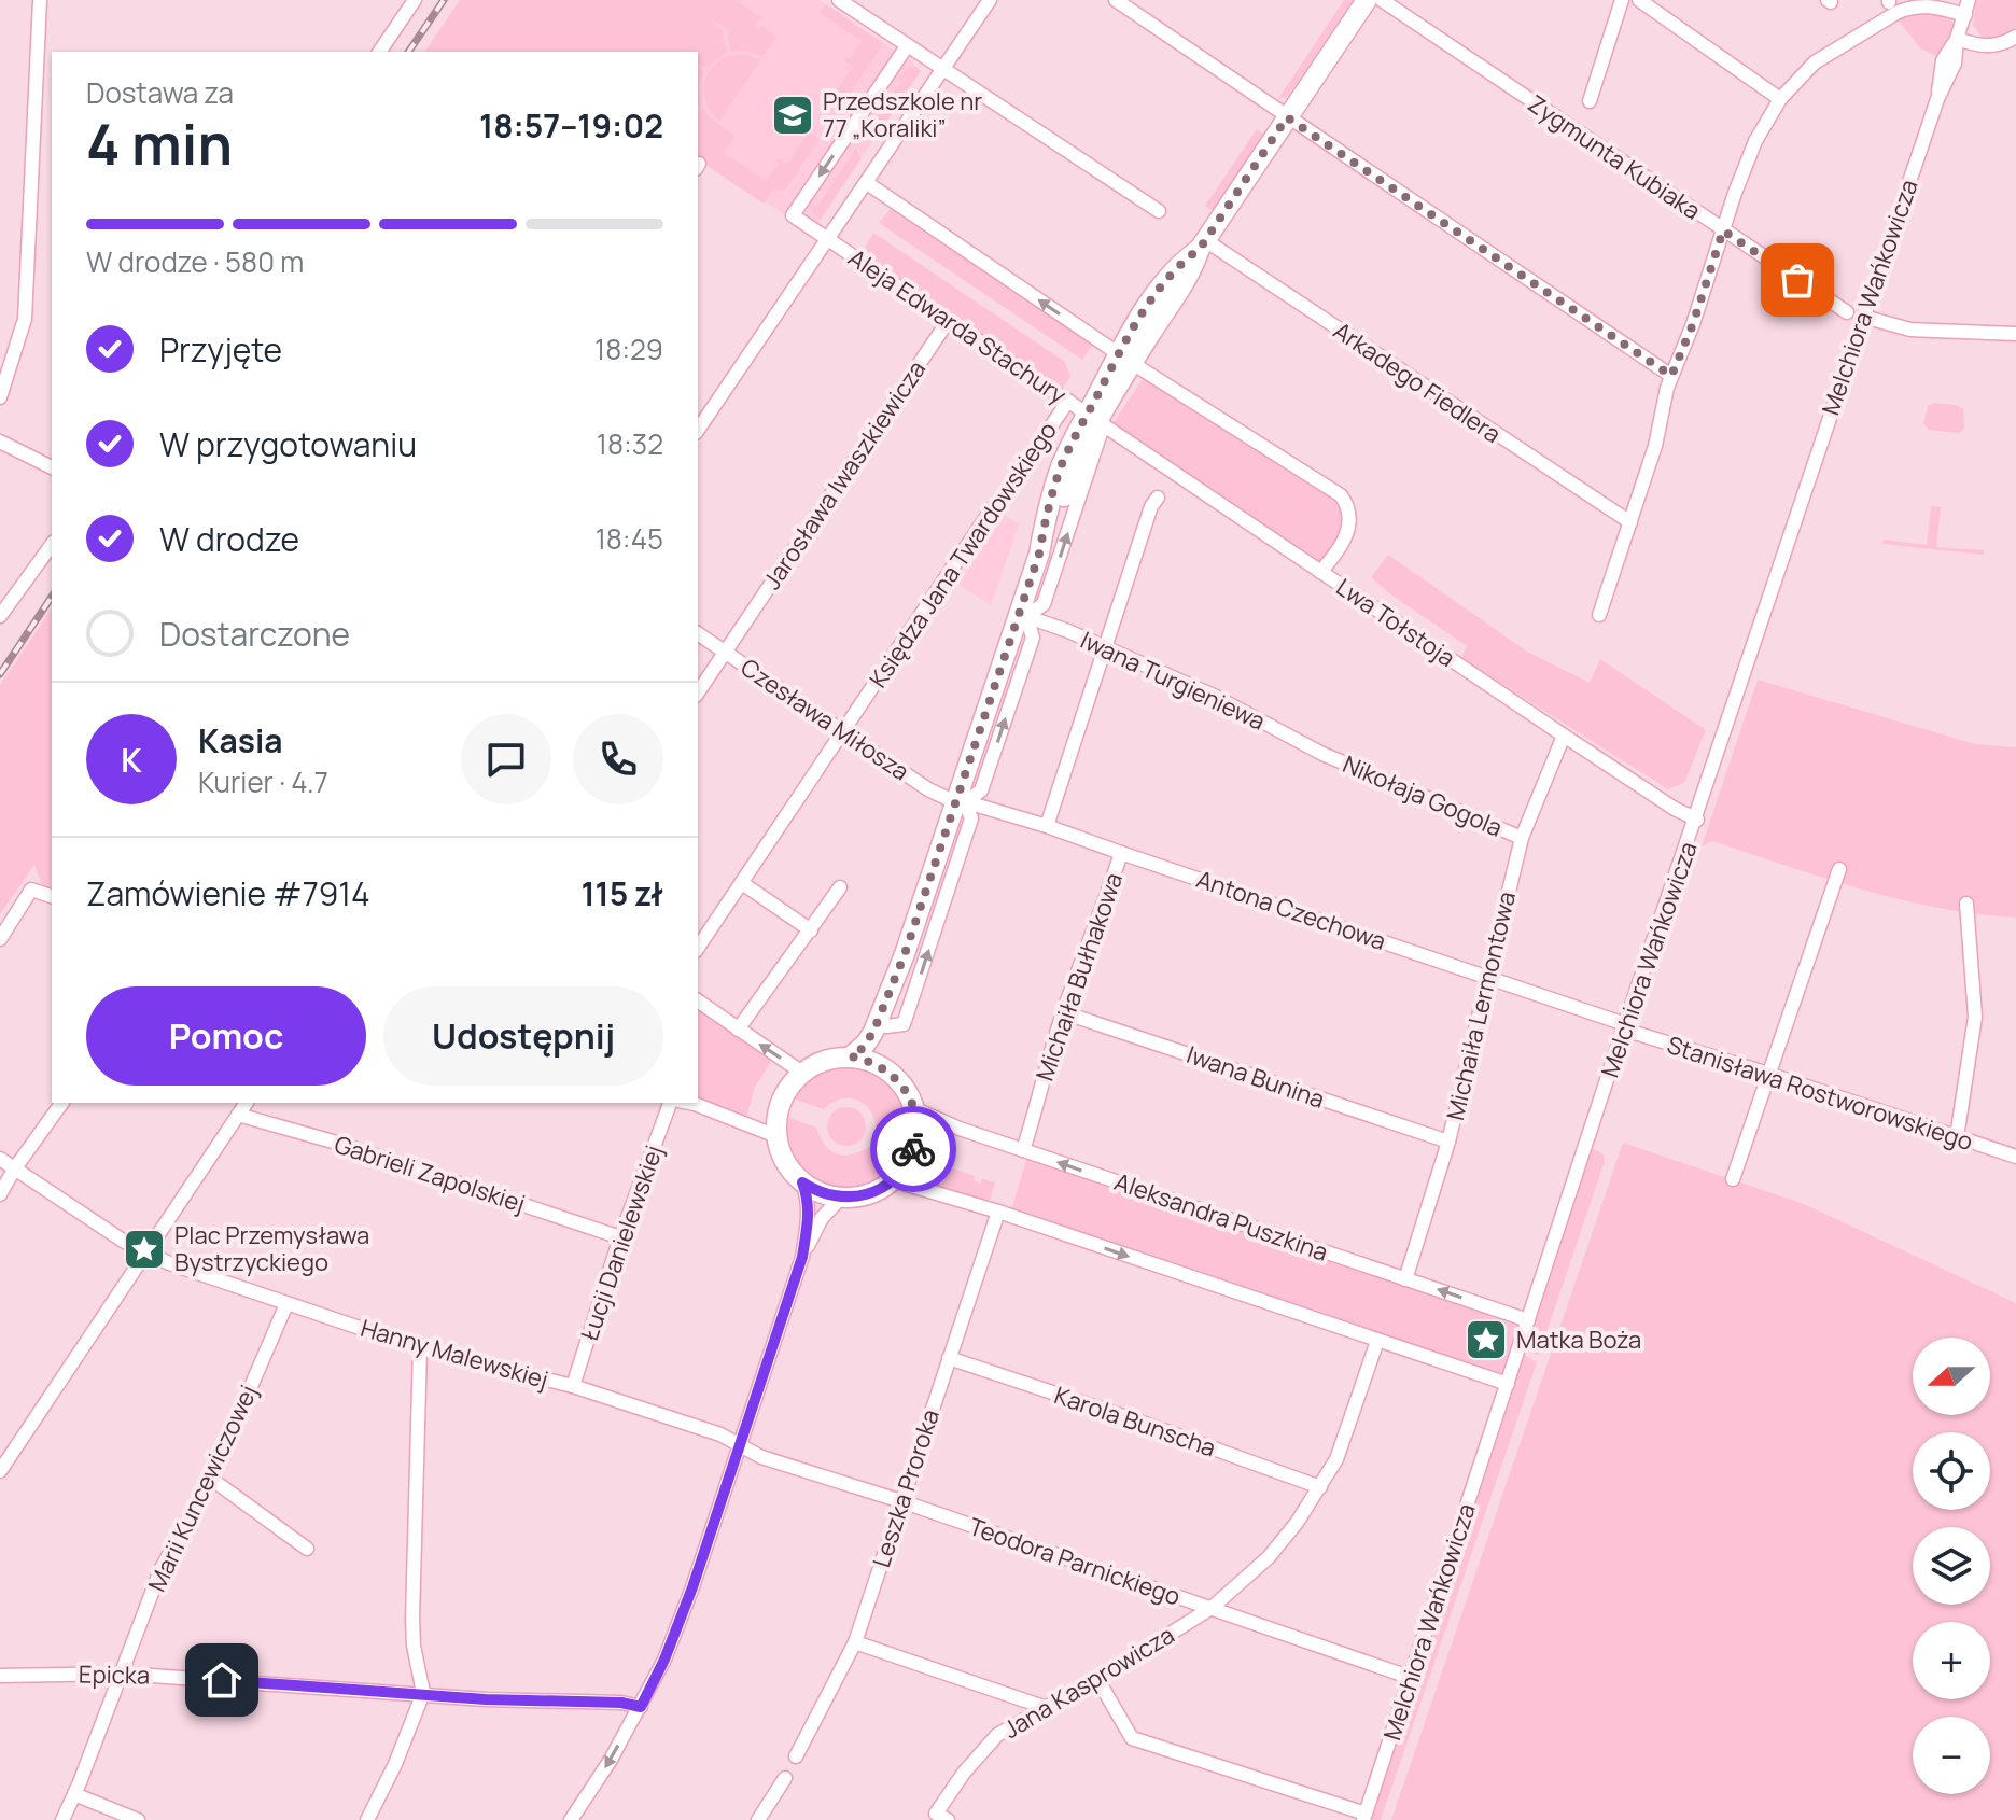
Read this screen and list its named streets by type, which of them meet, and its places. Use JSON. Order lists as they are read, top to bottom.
{
  "streets": {
    "street": [
      "Zygmunta Kubiaka",
      "Melchiora Wańkowicza",
      "Aleja Edwarda Stachury",
      "Arkadego Fiedlera",
      "Jarosława Iwaszkiewicza",
      "Księdza Jana Twardowskiego",
      "Lwa Tołstoja",
      "Iwana Turgieniewa",
      "Czesława Miłosza",
      "Nikołaja Gogola",
      "Antona Czechowa",
      "Michaiła Bułhakowa",
      "Michaiła Lermontowa",
      "Iwana Bunina",
      "Stanisława Rostworowskiego",
      "Gabrieli Zapolskiej",
      "Aleksandra Puszkina",
      "Łucji Danielewskiej",
      "Hanny Malewskiej",
      "Karola Bunscha",
      "Marii Kuncewiczowej",
      "Leszka Proroka",
      "Teodora Parnickiego",
      "Epicka",
      "Jana Kasprowicza"
    ]
  },
  "crossings": [
    ["Melchiora Wańkowicza", "Lwa Tołstoja"],
    ["Melchiora Wańkowicza", "Antona Czechowa"],
    ["Melchiora Wańkowicza", "Stanisława Rostworowskiego"],
    ["Melchiora Wańkowicza", "Aleksandra Puszkina"],
    ["Melchiora Wańkowicza", "Teodora Parnickiego"],
    ["Aleja Edwarda Stachury", "Jarosława Iwaszkiewicza"],
    ["Aleja Edwarda Stachury", "Księdza Jana Twardowskiego"],
    ["Aleja Edwarda Stachury", "Lwa Tołstoja"],
    ["Jarosława Iwaszkiewicza", "Czesława Miłosza"],
    ["Księdza Jana Twardowskiego", "Czesława Miłosza"],
    ["Lwa Tołstoja", "Michaiła Lermontowa"],
    ["Iwana Turgieniewa", "Nikołaja Gogola"],
    ["Czesława Miłosza", "Antona Czechowa"],
    ["Nikołaja Gogola", "Michaiła Lermontowa"],
    ["Antona Czechowa", "Michaiła Bułhakowa"],
    ["Antona Czechowa", "Michaiła Lermontowa"],
    ["Antona Czechowa", "Stanisława Rostworowskiego"],
    ["Michaiła Bułhakowa", "Iwana Bunina"],
    ["Michaiła Bułhakowa", "Aleksandra Puszkina"],
    ["Michaiła Lermontowa", "Iwana Bunina"],
    ["Michaiła Lermontowa", "Aleksandra Puszkina"],
    ["Gabrieli Zapolskiej", "Łucji Danielewskiej"],
    ["Łucji Danielewskiej", "Hanny Malewskiej"],
    ["Hanny Malewskiej", "Marii Kuncewiczowej"],
    ["Hanny Malewskiej", "Teodora Parnickiego"],
    ["Karola Bunscha", "Leszka Proroka"],
    ["Karola Bunscha", "Jana Kasprowicza"],
    ["Marii Kuncewiczowej", "Epicka"],
    ["Leszka Proroka", "Teodora Parnickiego"],
    ["Teodora Parnickiego", "Jana Kasprowicza"]
  ],
  "places": {
    "school or university": ["Przedszkole nr 77 „Koraliki”"],
    "place": ["Plac Przemysława Bystrzyckiego", "Matka Boża"]
  },
  "north": "left",
  "page": {
    "heading": ["4 min", "Dostawa za", "18:57–19:02"],
    "panel": [
      "Kasia",
      "Kurier · 4.7",
      "Zamówienie #7914",
      "115 zł"
    ],
    "bar": "W drodze · 580 m",
    "list": [
      ["Przyjęte", "18:29"],
      ["W przygotowaniu", "18:32"],
      ["W drodze", "18:45"],
      "Dostarczone"
    ],
    "round": "K",
    "buttons": ["Pomoc", "Udostępnij"],
    "map_buttons": ["+", "−"]
  }
}
